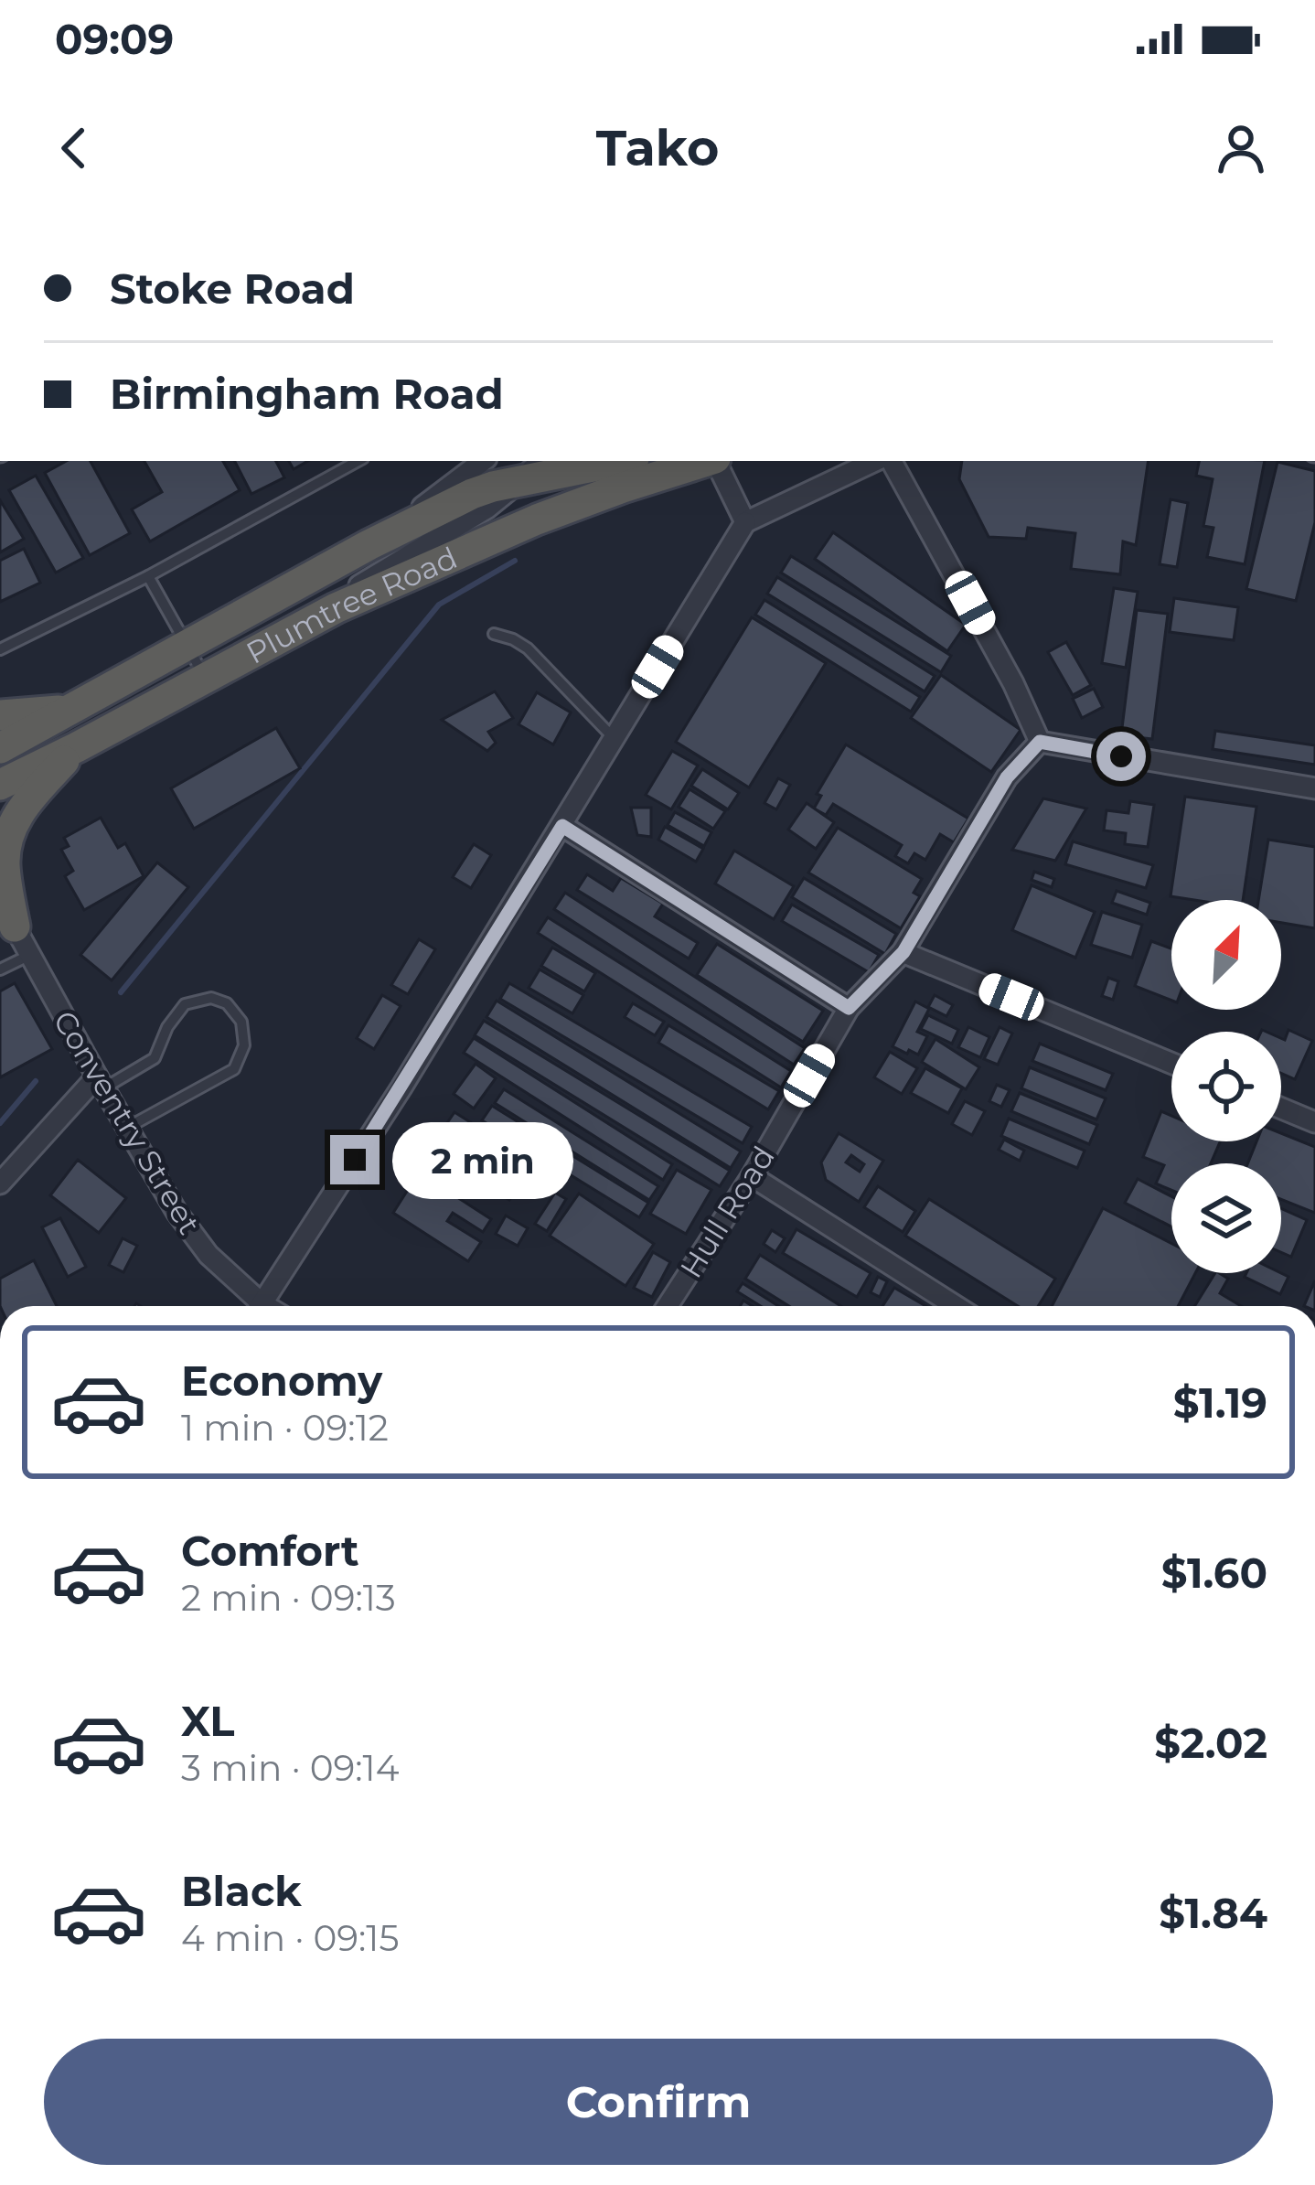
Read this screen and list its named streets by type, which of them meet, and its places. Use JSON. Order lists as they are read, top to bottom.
{
  "streets": {
    "highway": ["Plumtree Road"],
    "street": ["Conventry Street", "Hull Road"]
  },
  "north": "top right",
  "page": {
    "status": "09:09",
    "header": "Tako",
    "banner": ["Stoke Road", "Birmingham Road"],
    "bubble": "2 min",
    "list": [
      {
        "name": "Economy",
        "note": "1 min · 09:12",
        "value": "$1.19"
      },
      {
        "name": "Comfort",
        "note": "2 min · 09:13",
        "value": "$1.60"
      },
      {
        "name": "XL",
        "note": "3 min · 09:14",
        "value": "$2.02"
      },
      {
        "name": "Black",
        "note": "4 min · 09:15",
        "value": "$1.84"
      }
    ],
    "buttons": "Confirm"
  }
}
